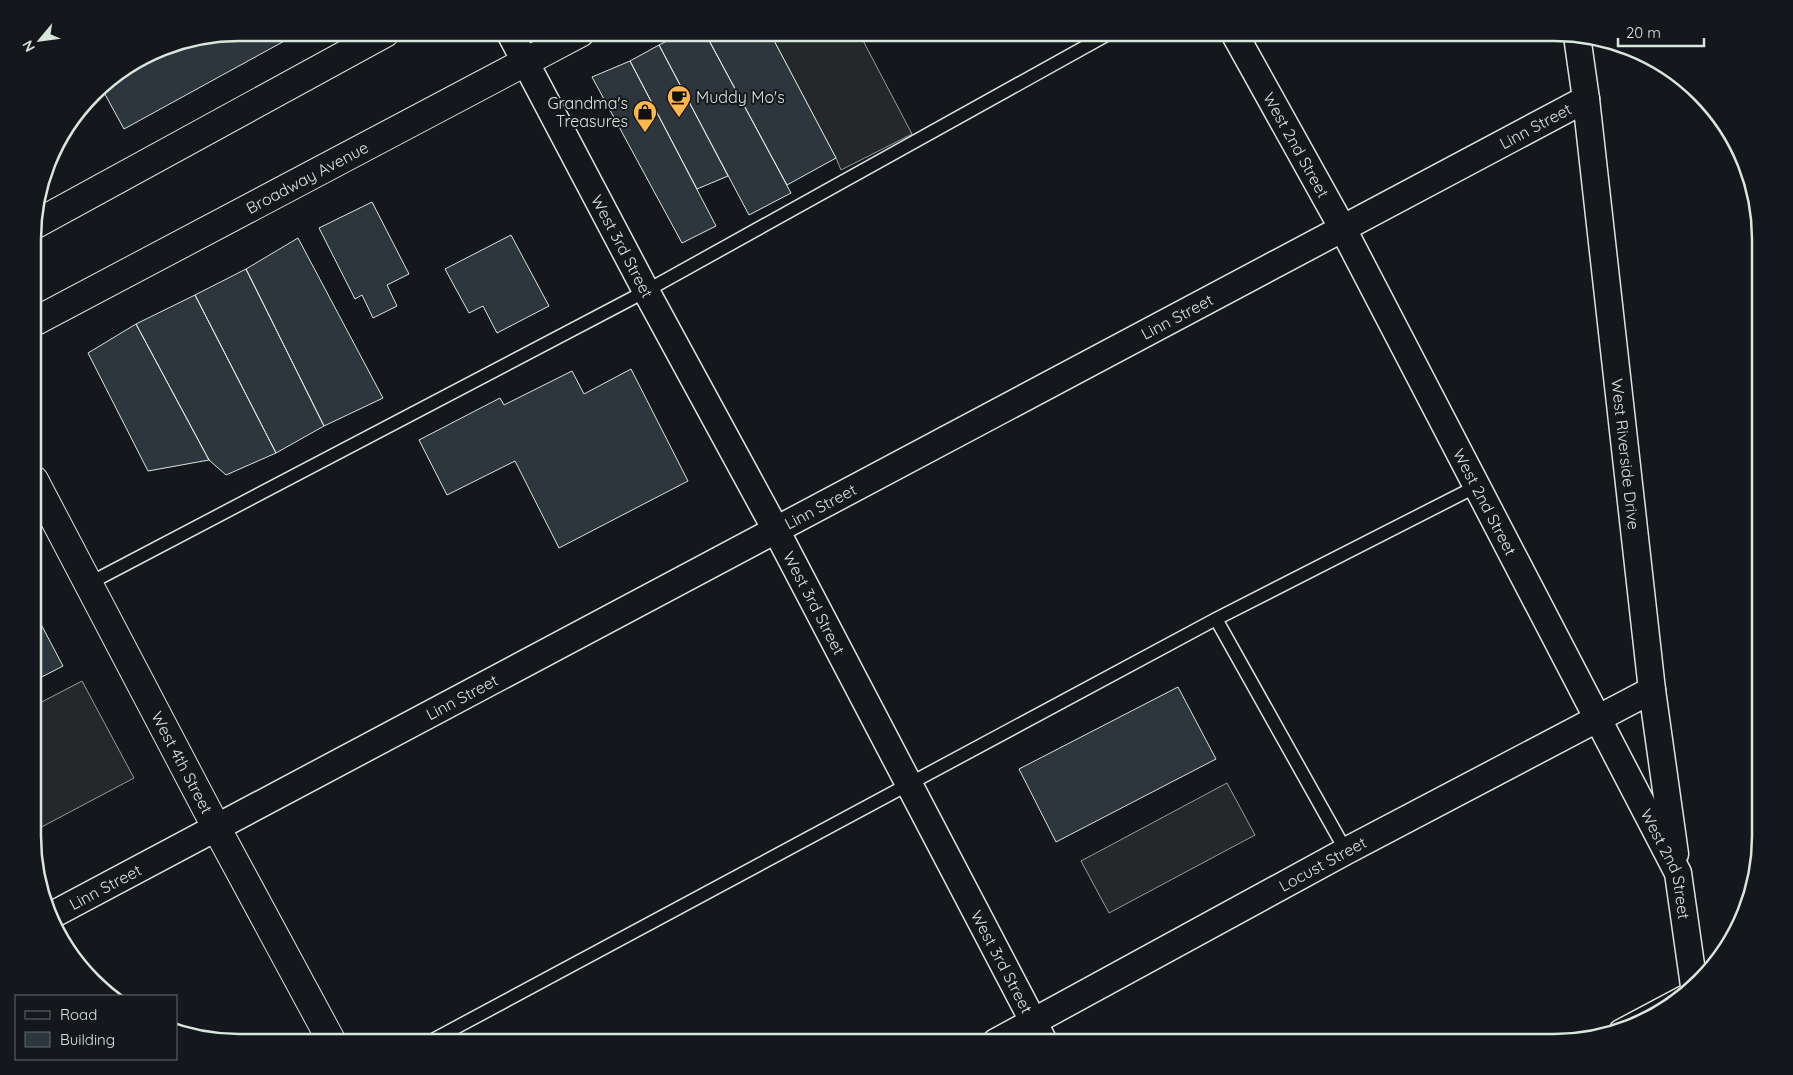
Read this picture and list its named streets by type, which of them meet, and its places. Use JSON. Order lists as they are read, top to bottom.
{
  "streets": {
    "main road": ["Broadway Avenue", "West 4th Street"],
    "street": [
      "Linn Street",
      "West 2nd Street",
      "West 3rd Street",
      "West Riverside Drive",
      "Locust Street"
    ]
  },
  "crossings": [
    ["Linn Street", "West 2nd Street"],
    ["Linn Street", "West 3rd Street"],
    ["Linn Street", "West Riverside Drive"],
    ["Linn Street", "West 4th Street"],
    ["West 2nd Street", "West Riverside Drive"],
    ["West 2nd Street", "Locust Street"],
    ["Broadway Avenue", "West 3rd Street"],
    ["West 3rd Street", "Locust Street"],
    ["West Riverside Drive", "Locust Street"]
  ],
  "places": {
    "cafe": ["Muddy Mo's"],
    "shop": ["Grandma's Treasures"]
  },
  "legend": ["Road", "Building"],
  "scale_bar": "20 m",
  "north": "bottom left"
}
